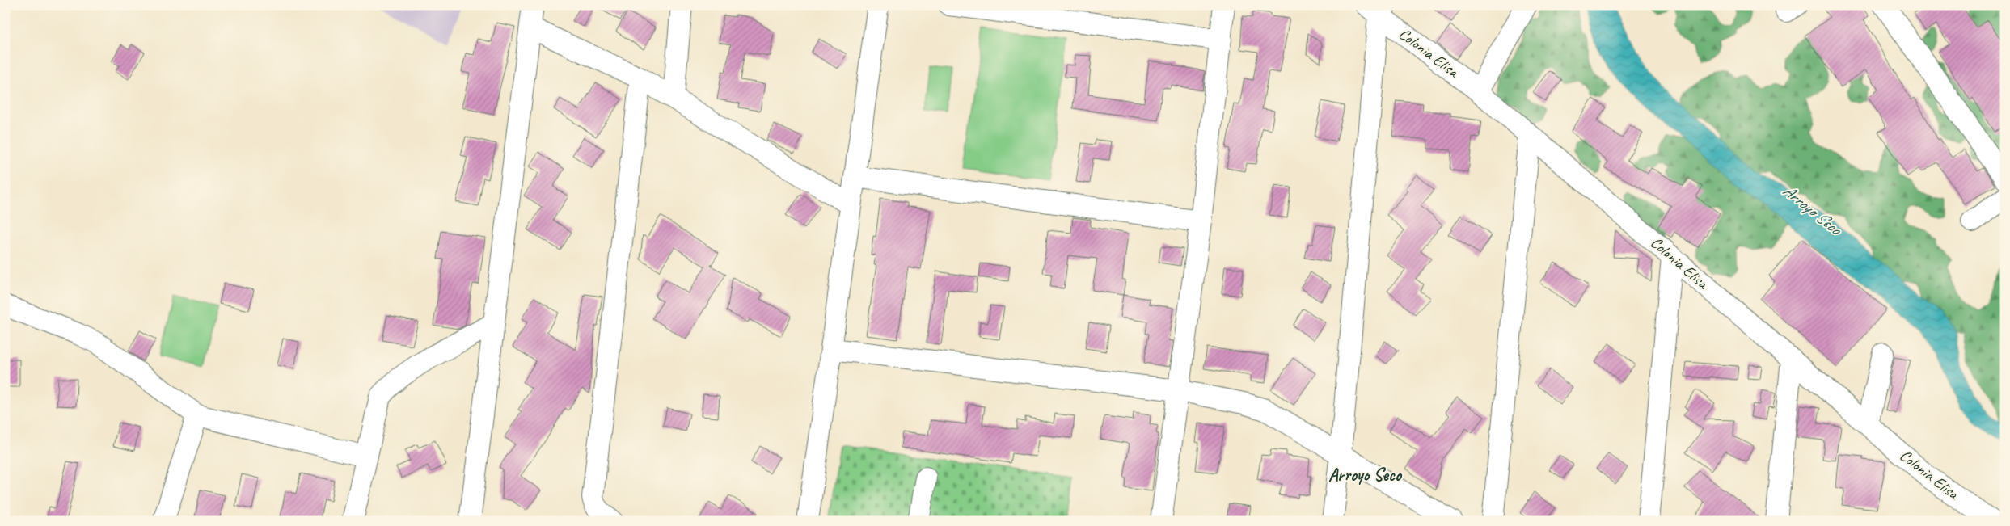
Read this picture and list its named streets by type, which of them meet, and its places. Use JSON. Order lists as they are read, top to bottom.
{
  "streets": {
    "street": ["Colonia Elisa"]
  },
  "districts": ["Arroyo Seco"],
  "water": ["Arroyo Seco"]
}
